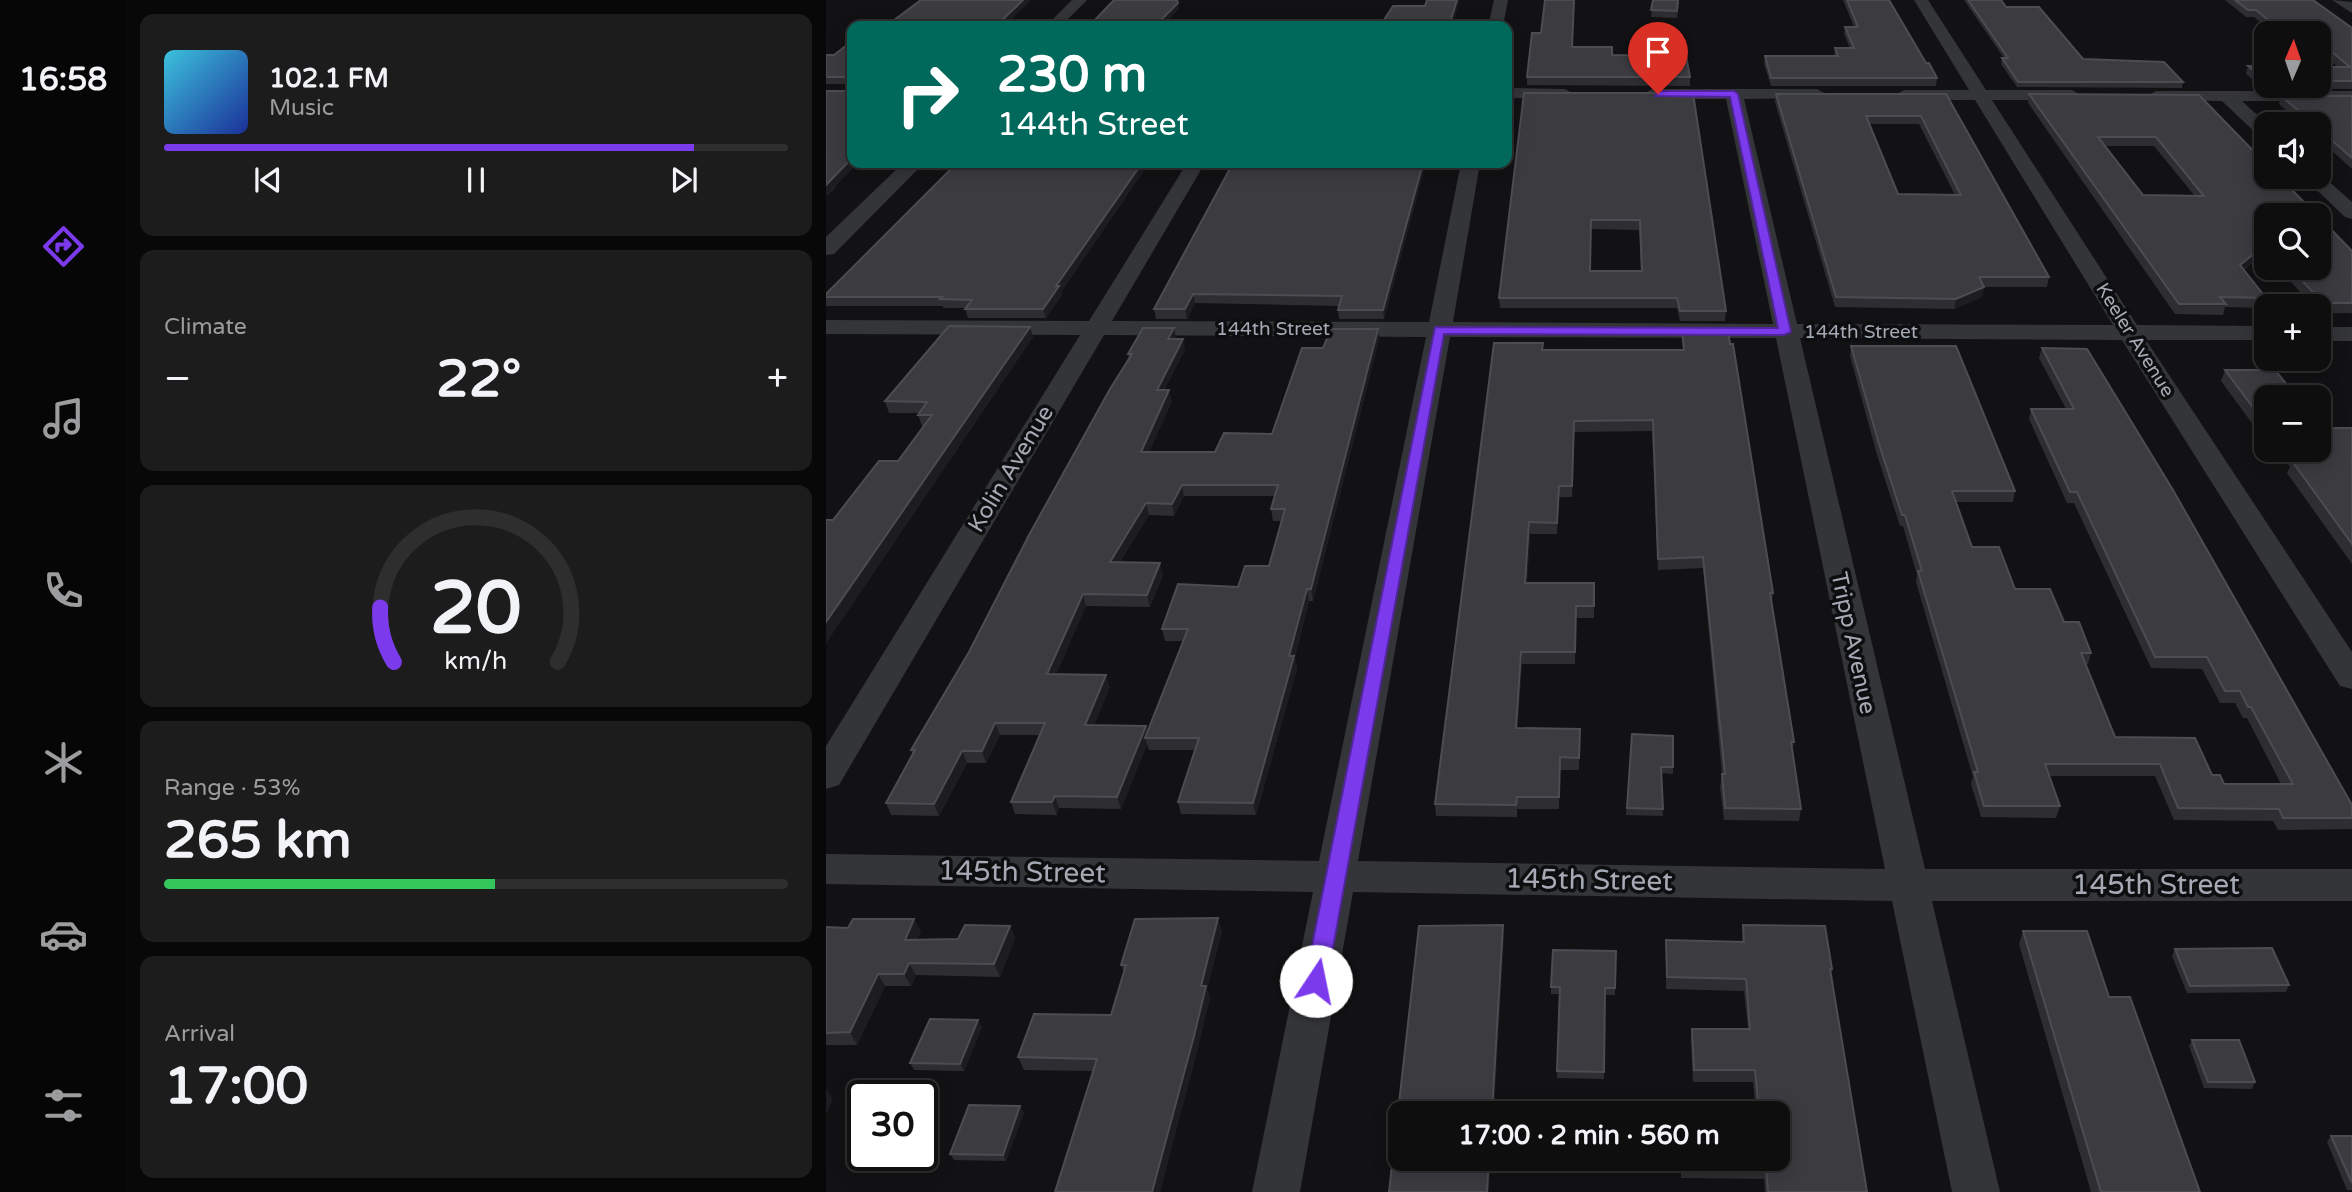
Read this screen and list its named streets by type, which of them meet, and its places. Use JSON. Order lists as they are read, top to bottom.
{
  "streets": {
    "street": [
      "144th Street",
      "Keeler Avenue",
      "Kolin Avenue",
      "Tripp Avenue",
      "145th Street"
    ]
  },
  "crossings": [
    ["144th Street", "Keeler Avenue"],
    ["144th Street", "Kolin Avenue"],
    ["144th Street", "Tripp Avenue"],
    ["Tripp Avenue", "145th Street"]
  ],
  "north": "top",
  "page": {
    "tabs": "16:58",
    "map_buttons": ["+", "−"],
    "turn": ["230 m", "144th Street"],
    "song": ["102.1 FM", "Music"],
    "tile": [
      "Climate",
      ["Range · 53%", "265 km"],
      ["Arrival", "17:00"]
    ],
    "heat": ["−", "22°", "+"],
    "limit": "30",
    "trip": "17:00 · 2 min · 560 m",
    "gauge": ["20", "km/h"]
  }
}
